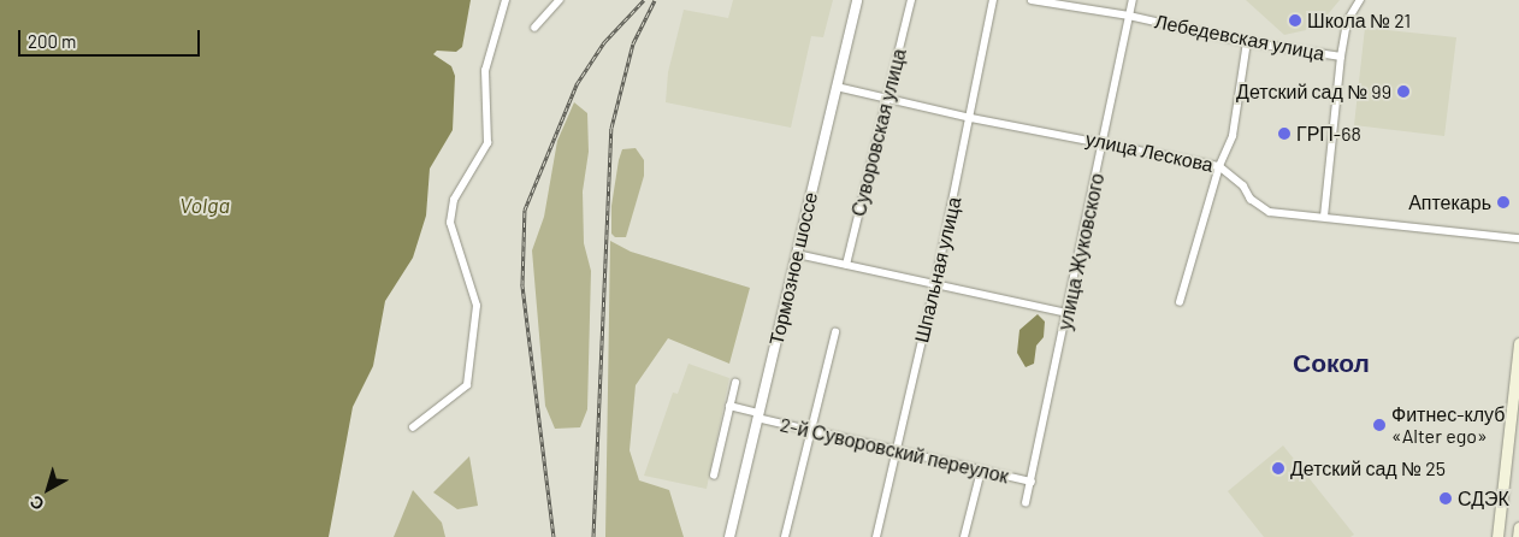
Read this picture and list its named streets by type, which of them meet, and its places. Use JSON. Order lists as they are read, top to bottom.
{
  "streets": {
    "street": [
      "Лебедевская улица",
      "Суворовская улица",
      "улица Лескова",
      "улица Жуковского",
      "Тормозное шоссе",
      "Шпальная улица",
      "2-й Суворовский переулок"
    ]
  },
  "crossings": [
    ["Лебедевская улица", "улица Жуковского"],
    ["Суворовская улица", "улица Лескова"],
    ["улица Лескова", "улица Жуковского"],
    ["улица Лескова", "Тормозное шоссе"],
    ["улица Лескова", "Шпальная улица"],
    ["улица Жуковского", "2-й Суворовский переулок"],
    ["Тормозное шоссе", "2-й Суворовский переулок"],
    ["Шпальная улица", "2-й Суворовский переулок"]
  ],
  "districts": ["Сокол"],
  "water": ["Volga"],
  "places": [
    "Школа № 21",
    "Детский сад № 99",
    "ГРП-68",
    "Аптекарь",
    "Фитнес-клуб «Alter ego»",
    "Детский сад № 25",
    "СДЭК"
  ],
  "scale_bar": "200 m",
  "north": "bottom left"
}
